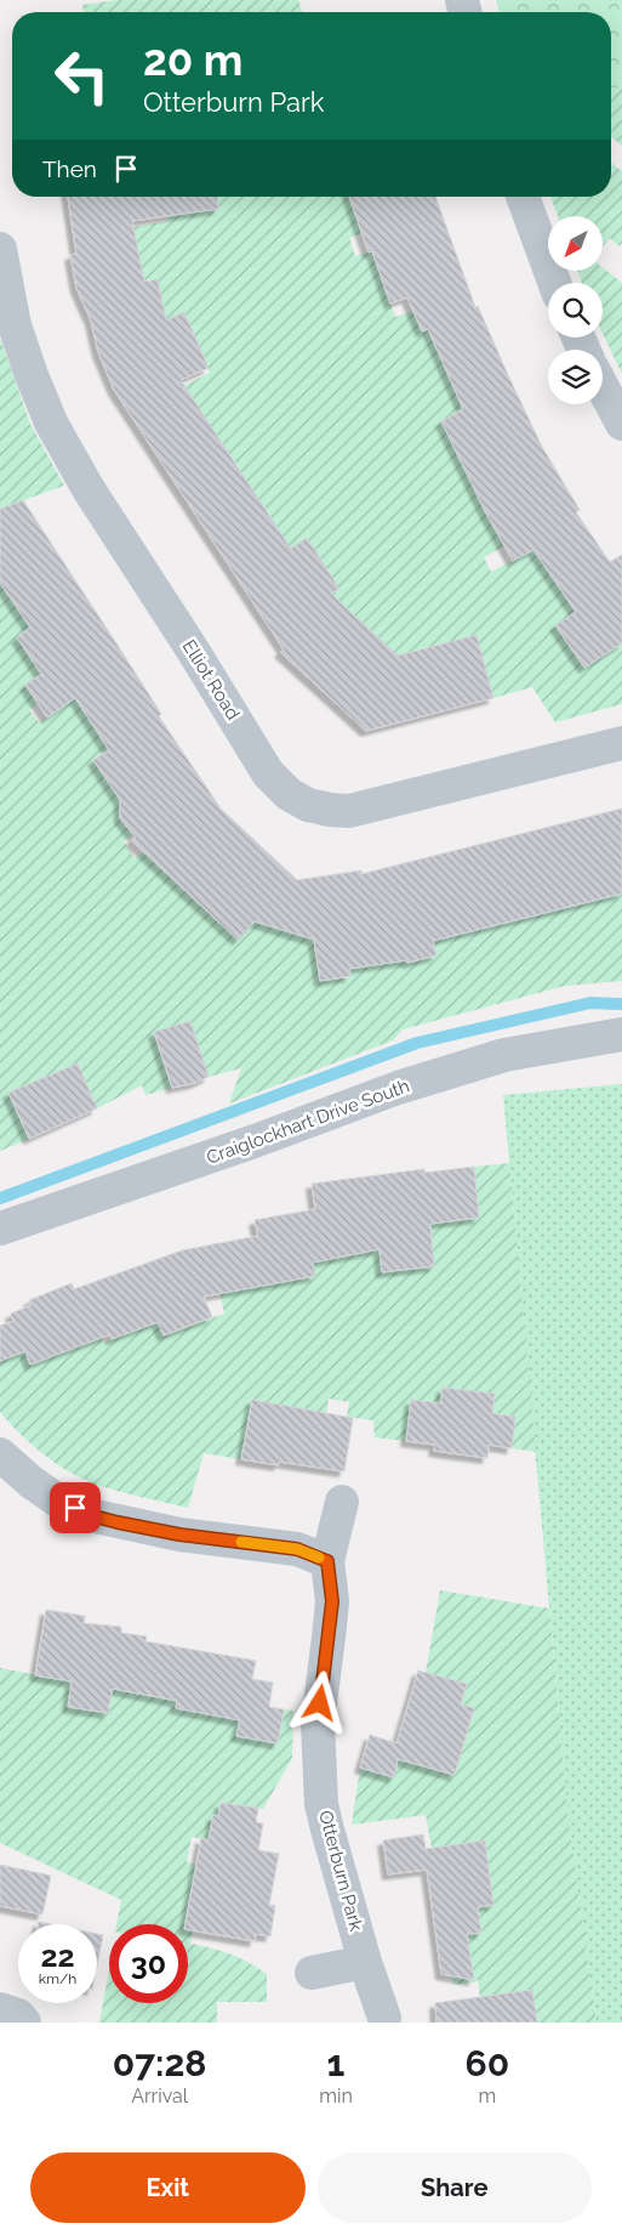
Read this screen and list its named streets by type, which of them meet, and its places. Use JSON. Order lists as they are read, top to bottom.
{
  "streets": {
    "street": ["Elliot Road", "Craiglockhart Drive South", "Otterburn Park"]
  },
  "north": "bottom left",
  "page": {
    "turn": ["20 m", "Otterburn Park"],
    "then": "Then",
    "speed": "22 km/h",
    "limit": "30",
    "eta": [
      "07:28",
      "Arrival",
      "1",
      "min",
      "60",
      "m"
    ],
    "buttons": ["Exit", "Share"]
  }
}
